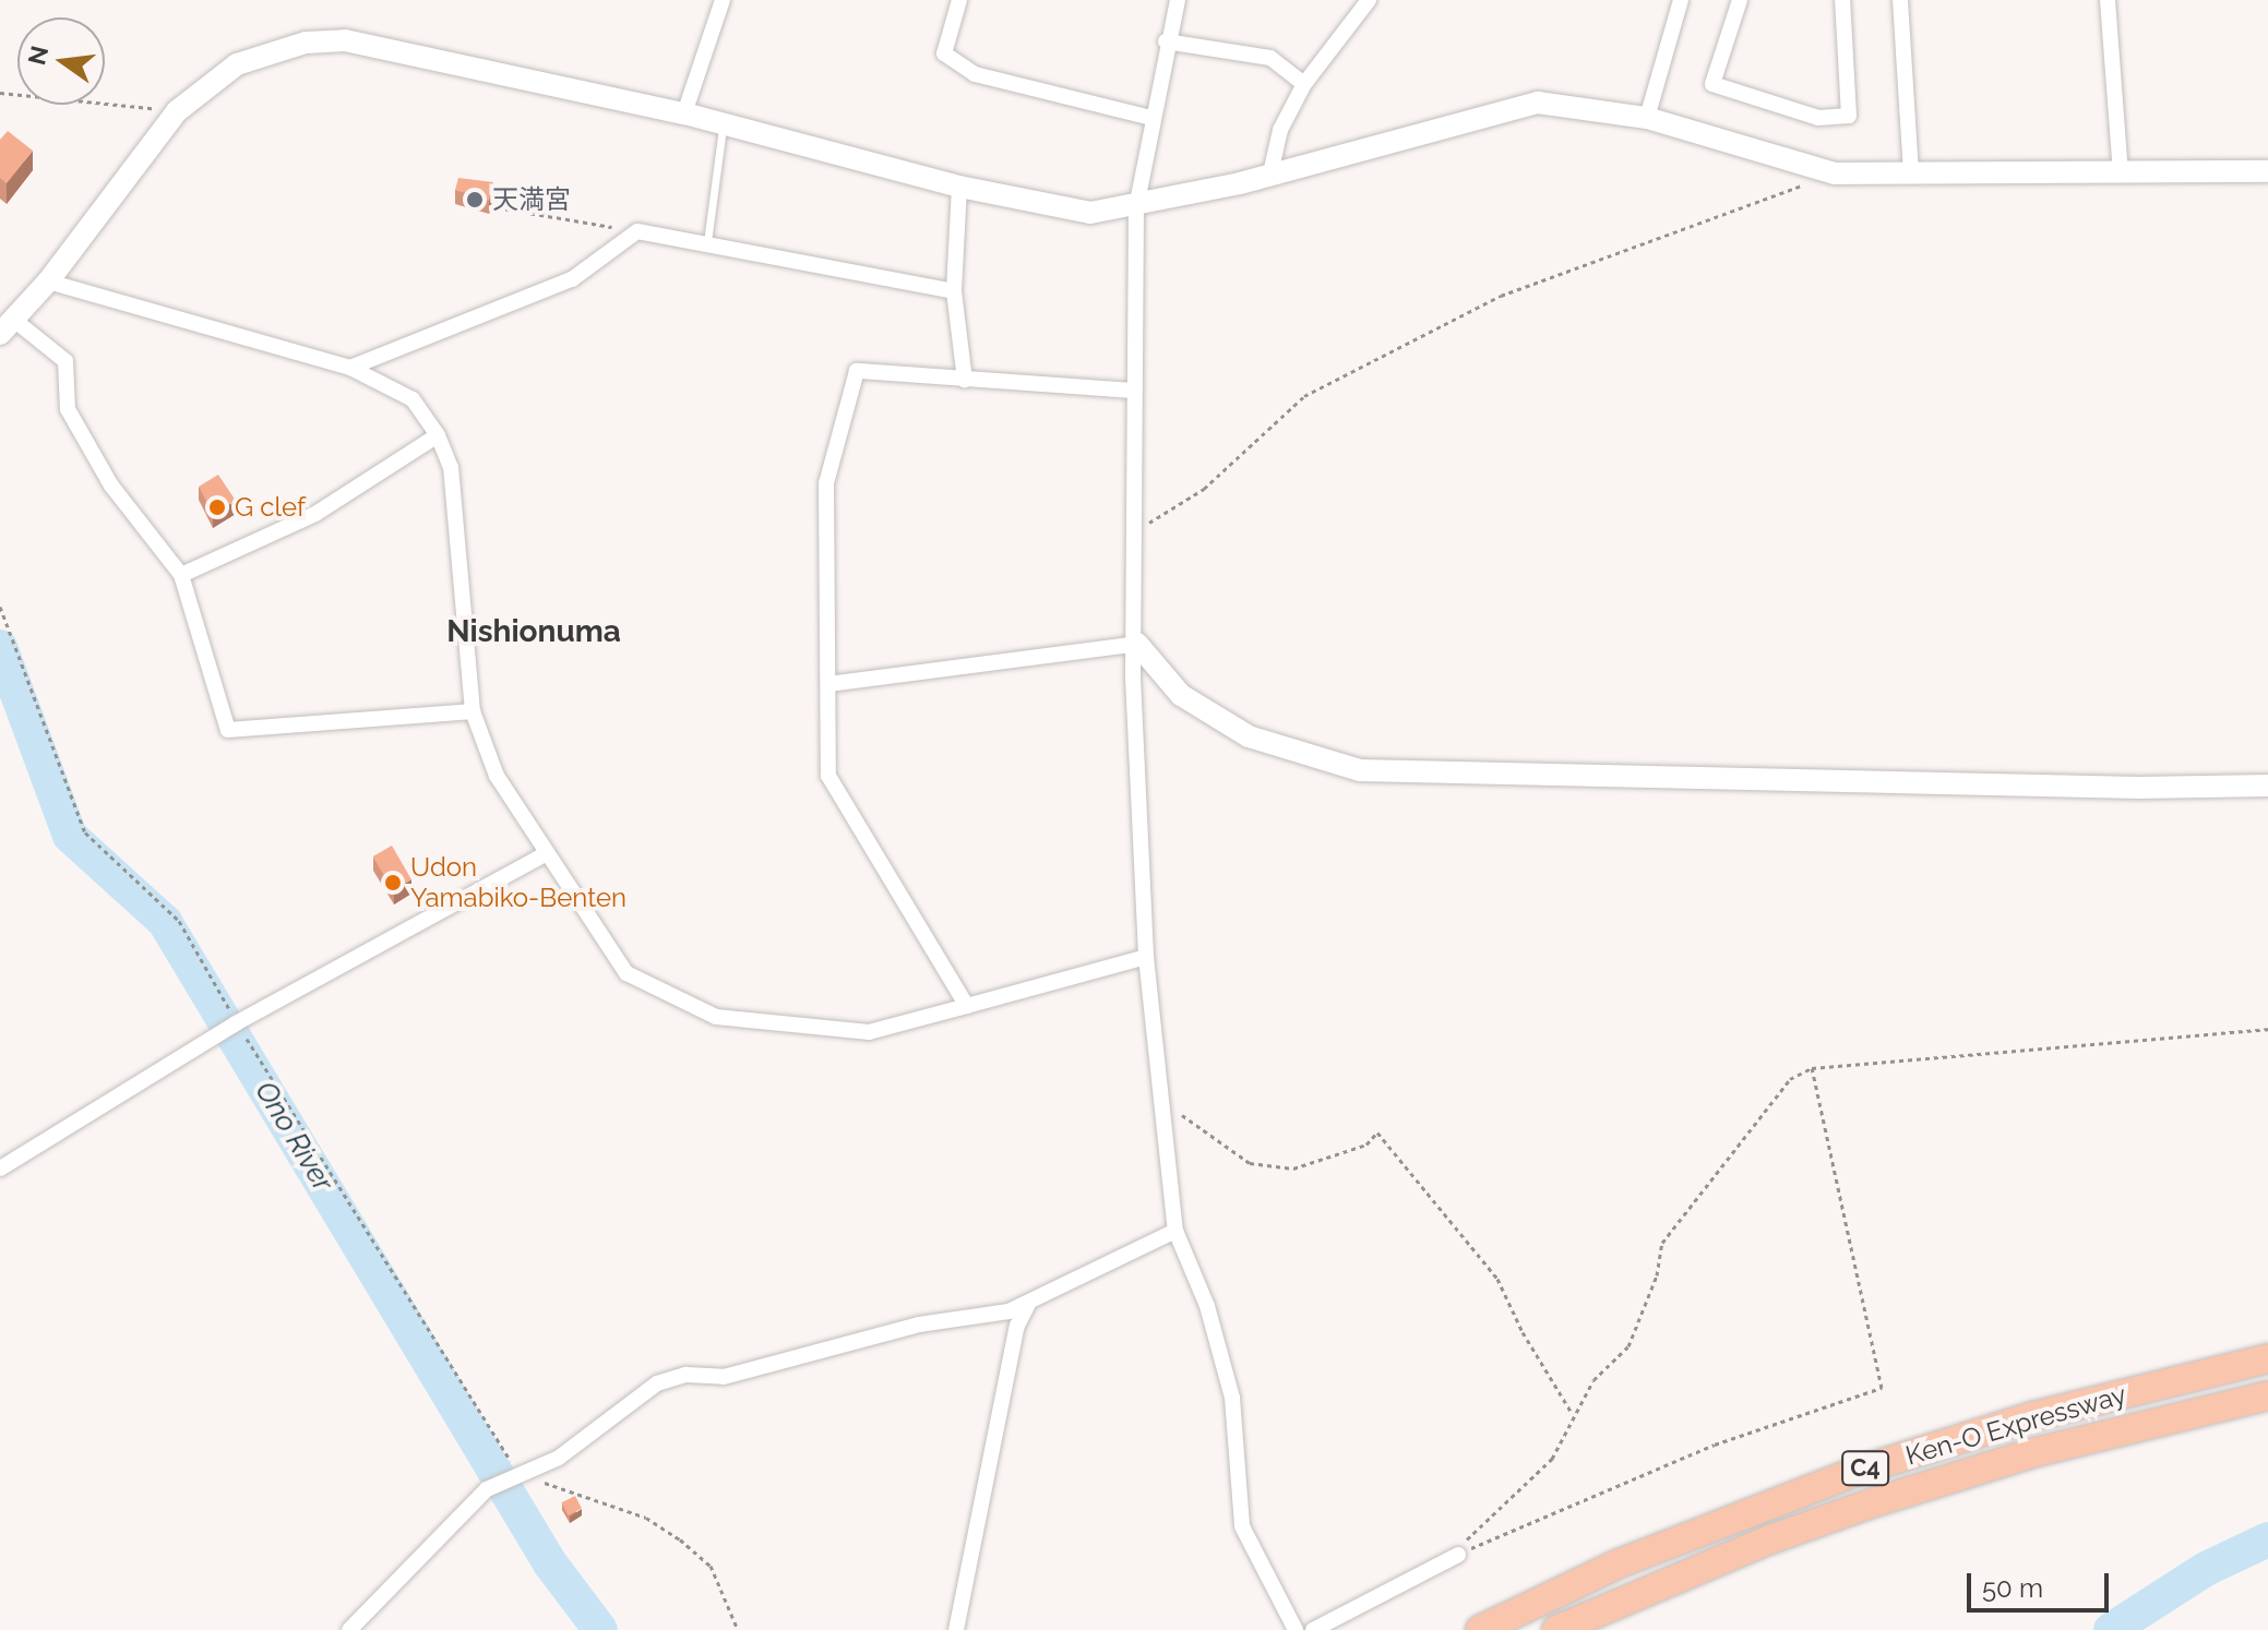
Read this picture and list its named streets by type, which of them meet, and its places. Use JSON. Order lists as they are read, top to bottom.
{
  "streets": {
    "highway": ["Ken-O Expressway", "C4"]
  },
  "districts": ["Nishionuma"],
  "water": ["Ono River"],
  "places": ["天満宮", "G clef", "Udon Yamabiko-Benten"],
  "scale_bar": "50 m",
  "north": "left"
}
